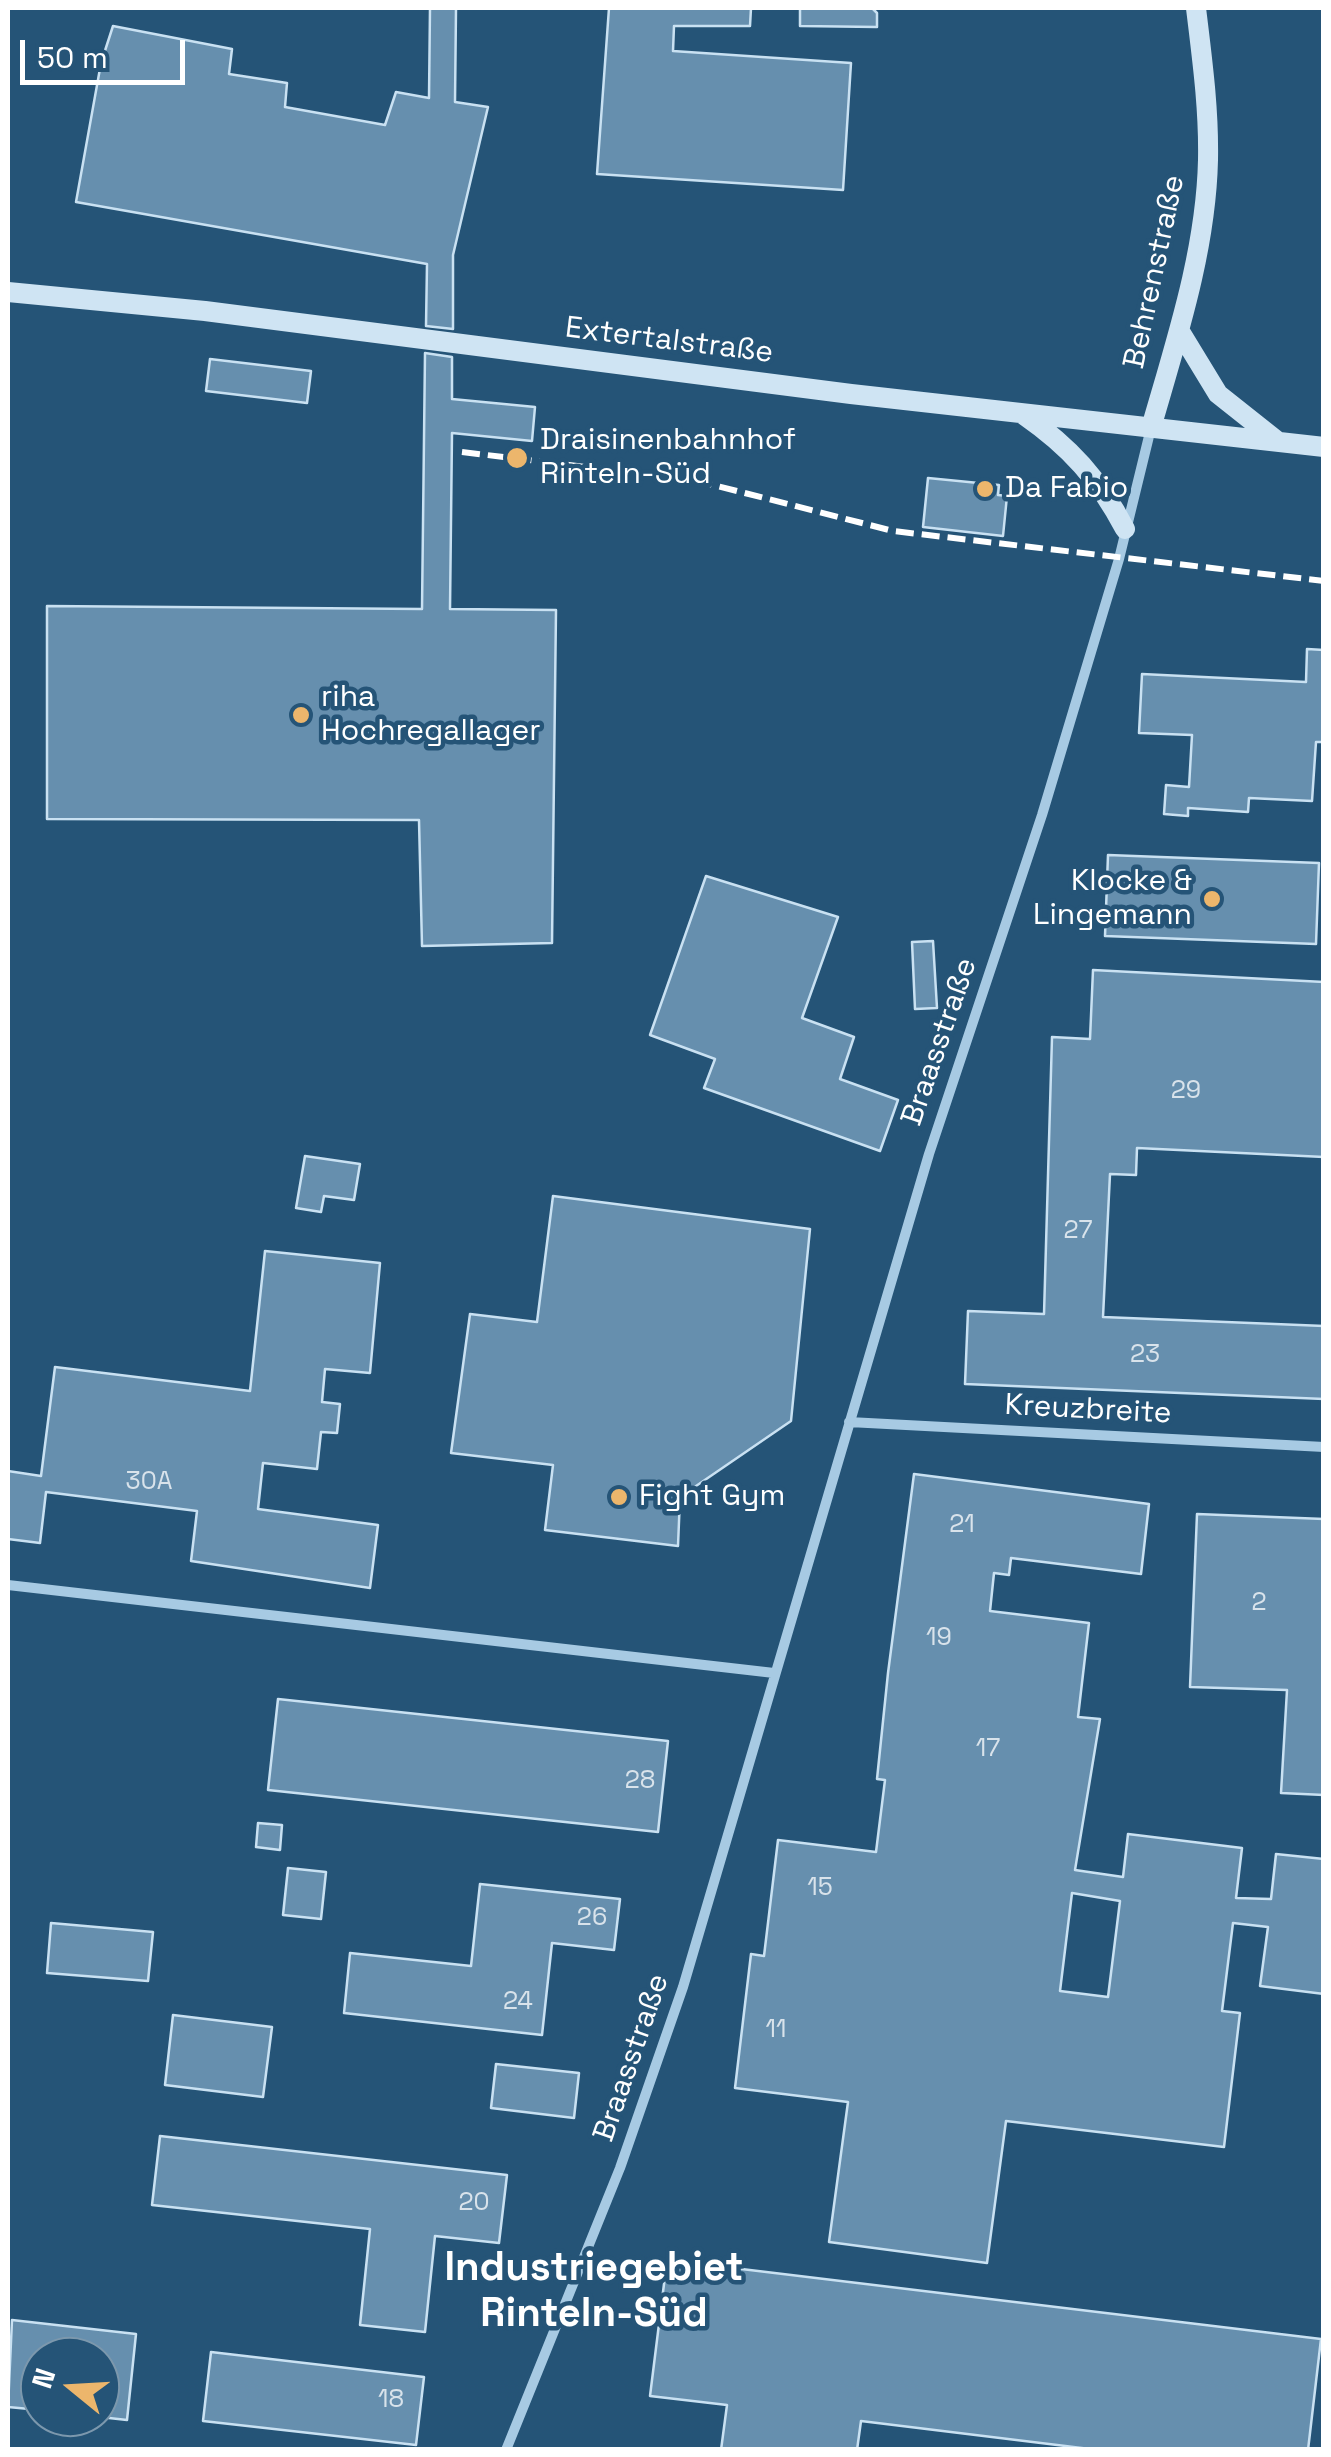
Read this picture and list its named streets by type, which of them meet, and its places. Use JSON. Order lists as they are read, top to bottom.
{
  "streets": {
    "main road": ["Behrenstraße", "Extertalstraße"],
    "street": ["Braasstraße", "Kreuzbreite"]
  },
  "crossings": [
    ["Behrenstraße", "Extertalstraße"],
    ["Behrenstraße", "Braasstraße"],
    ["Extertalstraße", "Braasstraße"],
    ["Braasstraße", "Kreuzbreite"]
  ],
  "districts": ["Industriegebiet Rinteln-Süd"],
  "places": [
    "Draisinenbahnhof Rinteln-Süd",
    "Da Fabio",
    "riha Hochregallager",
    "Klocke & Lingemann",
    "Fight Gym"
  ],
  "house_numbers": [
    "29",
    "27",
    "23",
    "30A",
    "21",
    "2",
    "19",
    "17",
    "28",
    "15",
    "26",
    "24",
    "11",
    "20",
    "18"
  ],
  "scale_bar": "50 m",
  "north": "left"
}
